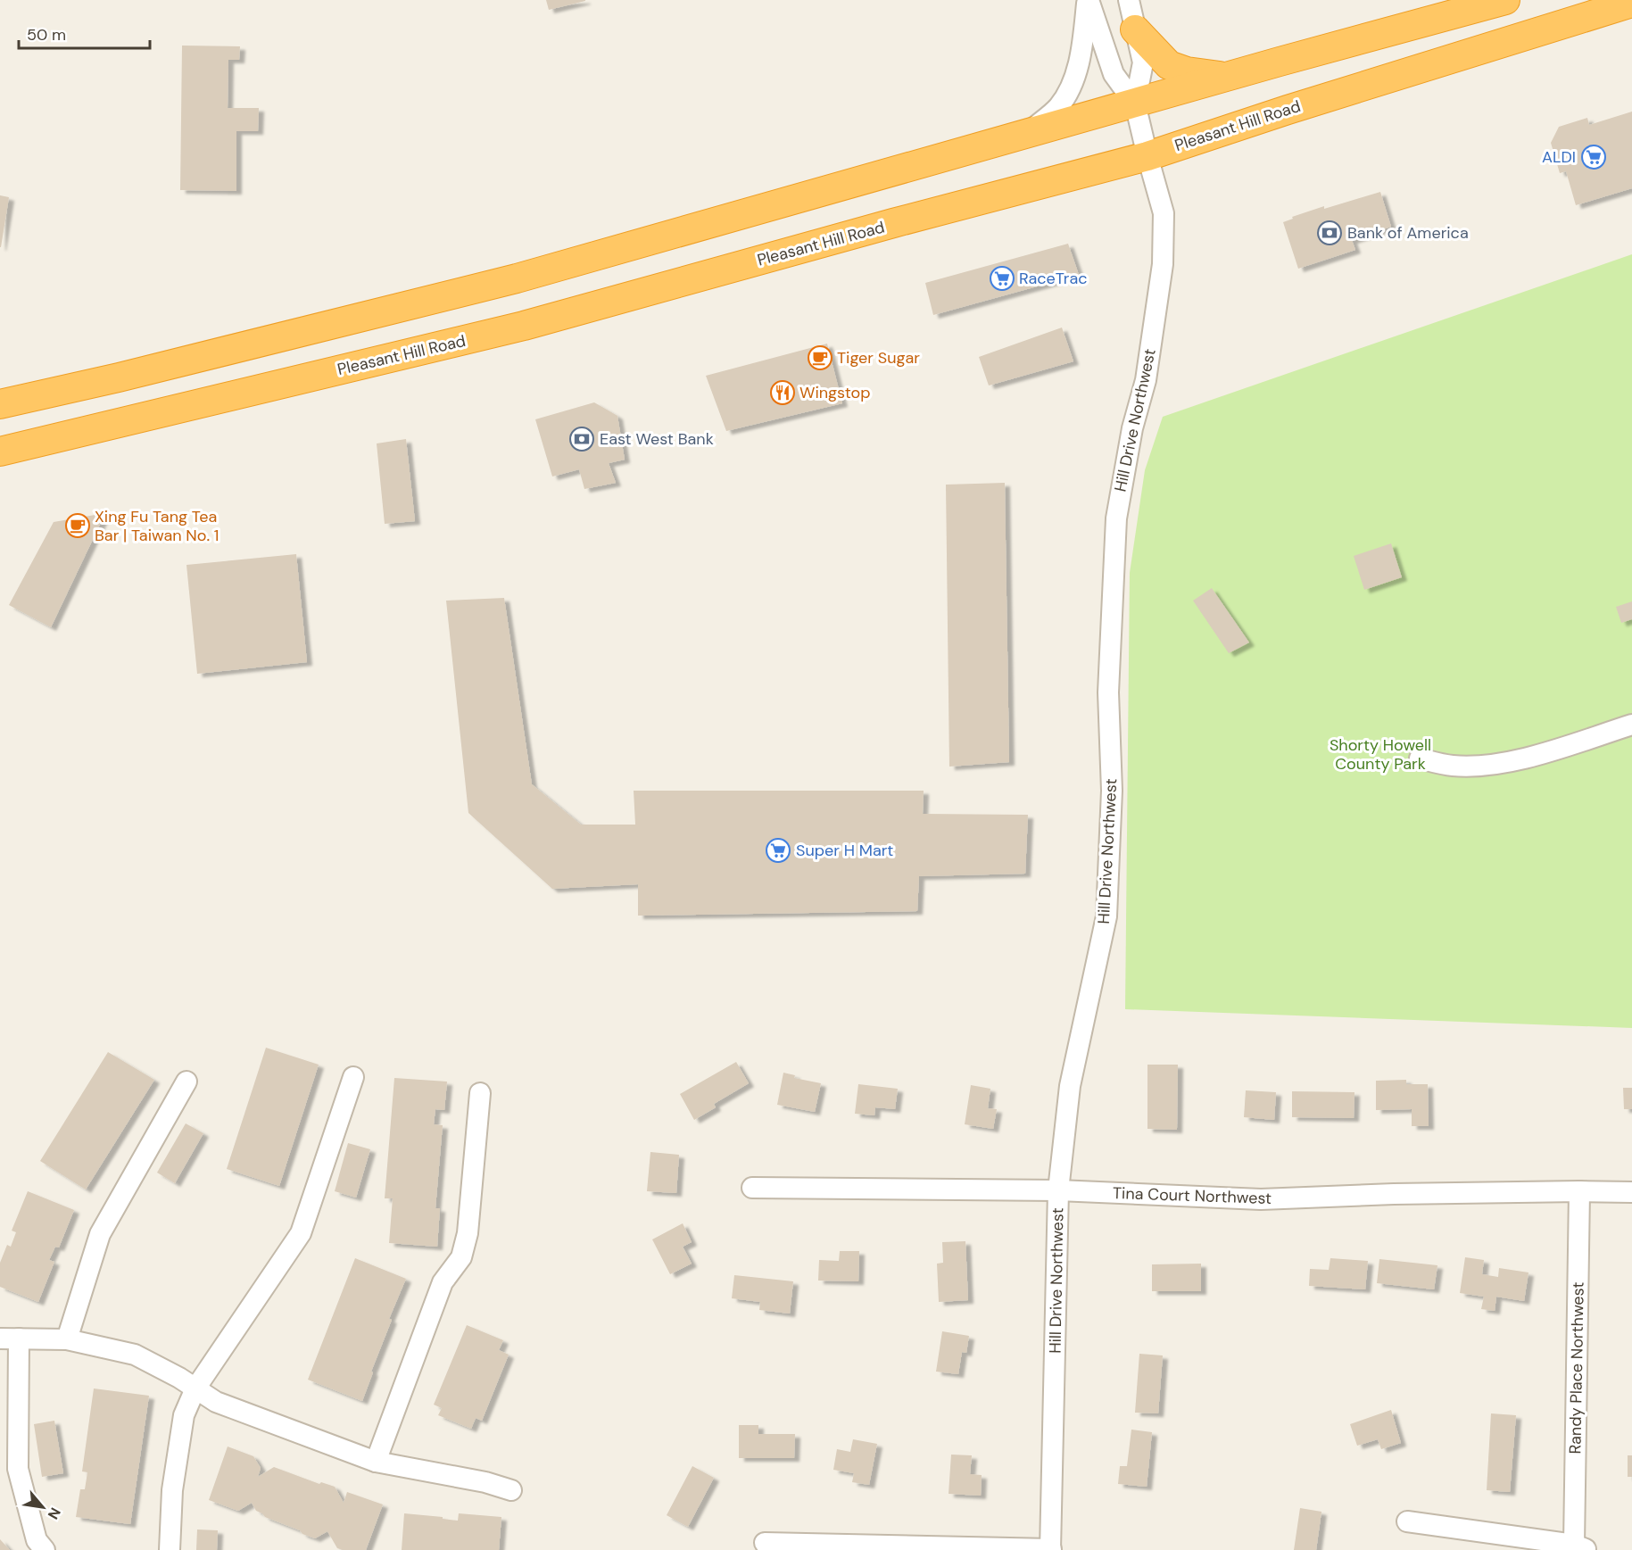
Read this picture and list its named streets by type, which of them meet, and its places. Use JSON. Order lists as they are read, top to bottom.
{
  "streets": {
    "highway": ["Pleasant Hill Road"],
    "street": ["Hill Drive Northwest", "Tina Court Northwest", "Randy Place Northwest"]
  },
  "crossings": [
    ["Pleasant Hill Road", "Hill Drive Northwest"],
    ["Hill Drive Northwest", "Tina Court Northwest"],
    ["Tina Court Northwest", "Randy Place Northwest"]
  ],
  "parks": ["Shorty Howell County Park"],
  "places": {
    "supermarket": ["ALDI", "RaceTrac", "Super H Mart"],
    "bank": ["Bank of America", "East West Bank"],
    "cafe": ["Tiger Sugar", "Xing Fu Tang Tea Bar | Taiwan No. 1"],
    "restaurant": ["Wingstop"]
  },
  "scale_bar": "50 m",
  "north": "bottom right"
}
